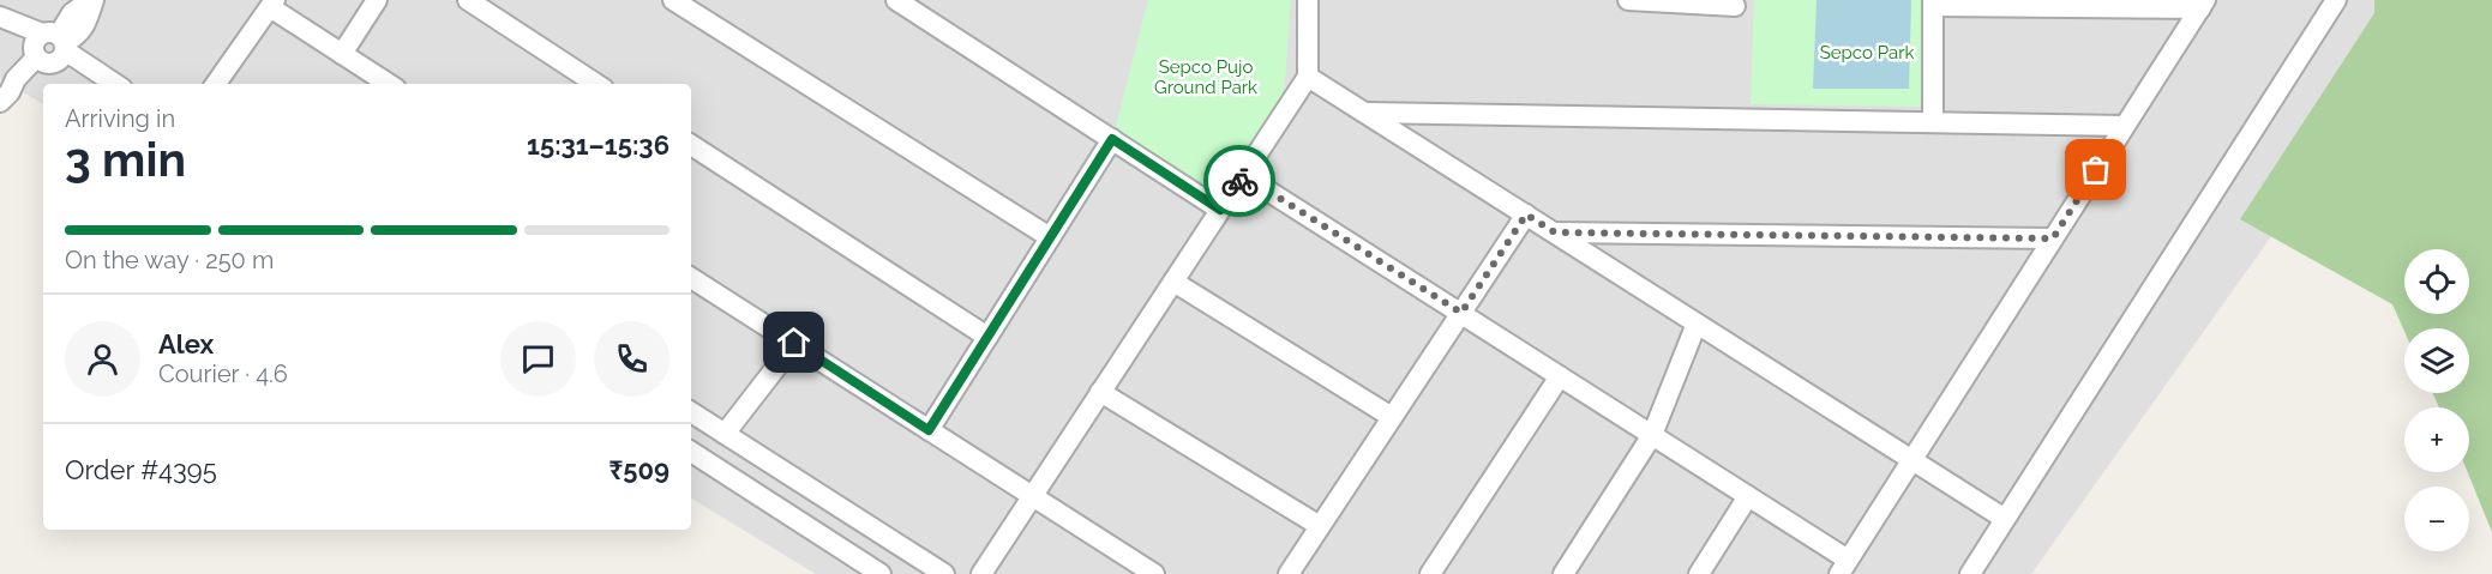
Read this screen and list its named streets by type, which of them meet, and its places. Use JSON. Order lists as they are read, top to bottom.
{
  "parks": ["Sepco Park", "Sepco Pujo Ground Park"],
  "page": {
    "heading": ["3 min", "Arriving in", "15:31–15:36"],
    "panel": [
      "Alex",
      "Courier · 4.6",
      "Order #4395",
      "₹509"
    ],
    "bar": "On the way · 250 m",
    "map_buttons": ["+", "−"]
  }
}
